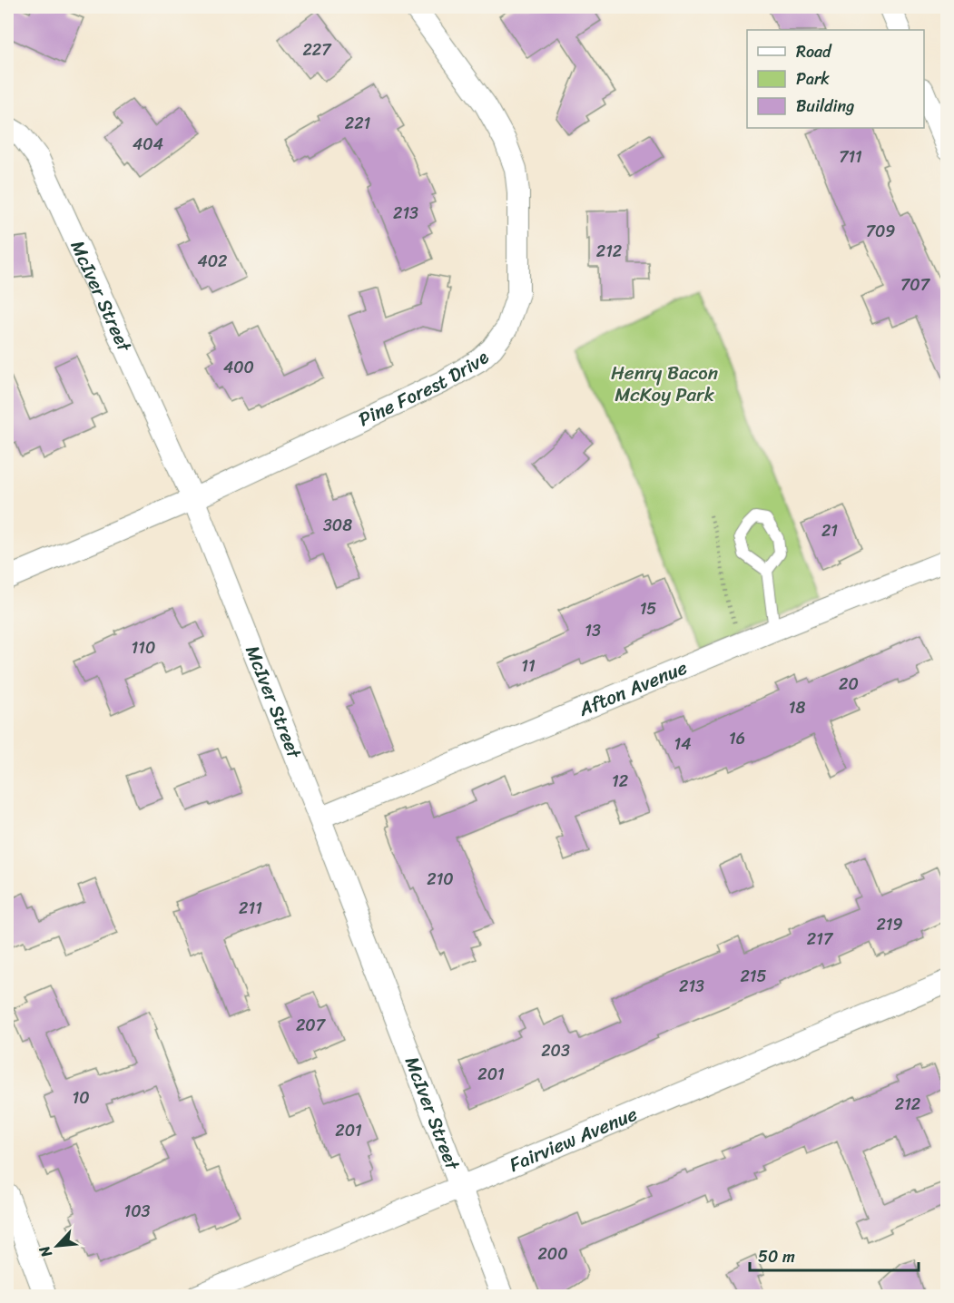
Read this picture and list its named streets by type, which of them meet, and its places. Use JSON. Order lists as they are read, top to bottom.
{
  "streets": {
    "street": [
      "McIver Street",
      "Pine Forest Drive",
      "Afton Avenue",
      "Fairview Avenue"
    ]
  },
  "crossings": [
    ["McIver Street", "Pine Forest Drive"],
    ["McIver Street", "Afton Avenue"],
    ["McIver Street", "Fairview Avenue"]
  ],
  "parks": ["Henry Bacon McKoy Park"],
  "house_numbers": [
    "227",
    "221",
    "404",
    "711",
    "213",
    "709",
    "212",
    "402",
    "707",
    "400",
    "308",
    "21",
    "15",
    "13",
    "110",
    "11",
    "20",
    "18",
    "16",
    "14",
    "12",
    "210",
    "211",
    "219",
    "217",
    "215",
    "213",
    "207",
    "203",
    "201",
    "10",
    "212",
    "201",
    "103",
    "200"
  ],
  "legend": ["Road", "Park", "Building"],
  "scale_bar": "50 m",
  "north": "bottom left"
}
